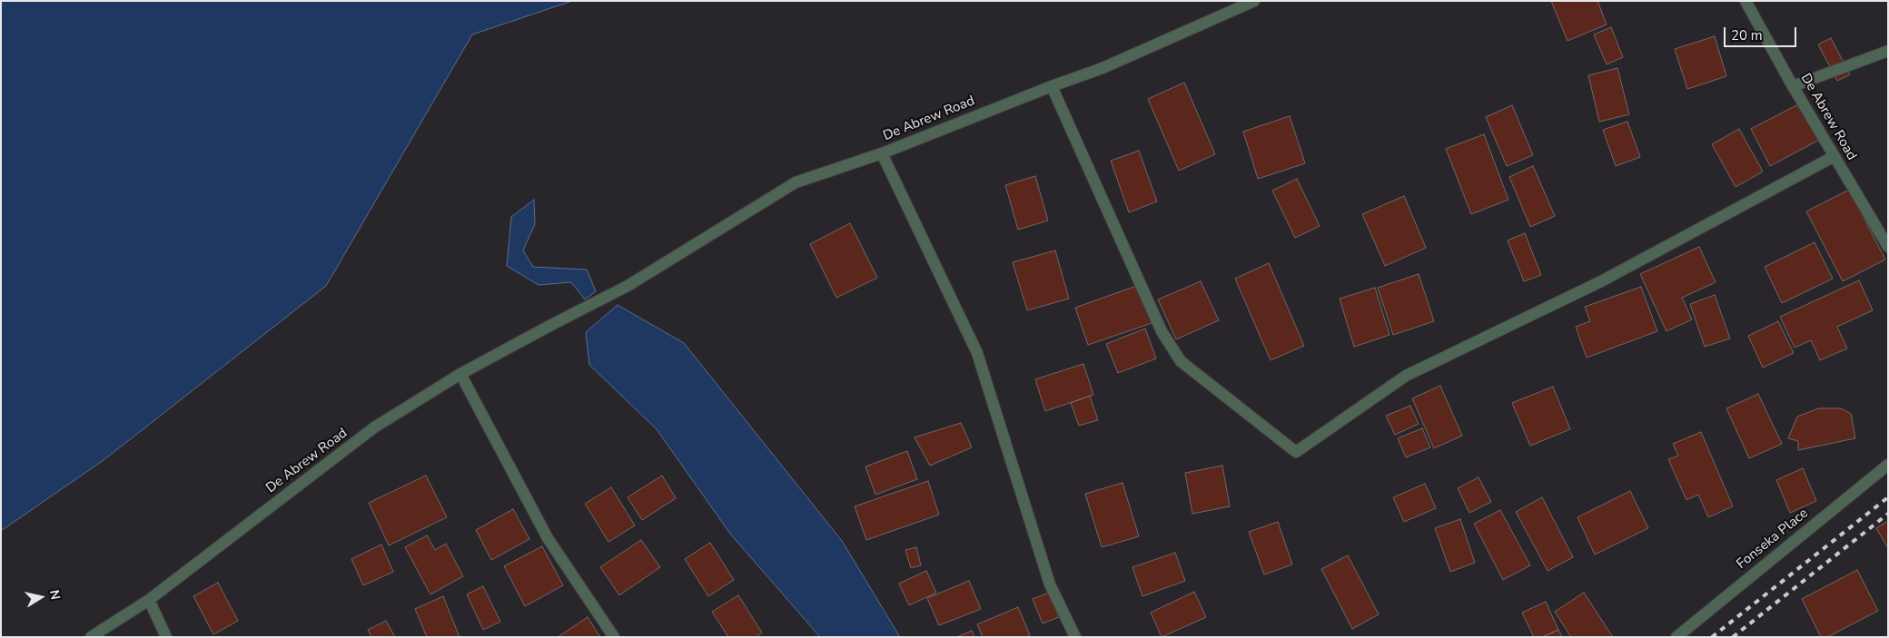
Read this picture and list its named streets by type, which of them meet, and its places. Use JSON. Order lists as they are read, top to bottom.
{
  "streets": {
    "street": ["De Abrew Road", "Fonseka Place"]
  },
  "scale_bar": "20 m",
  "north": "right"
}
